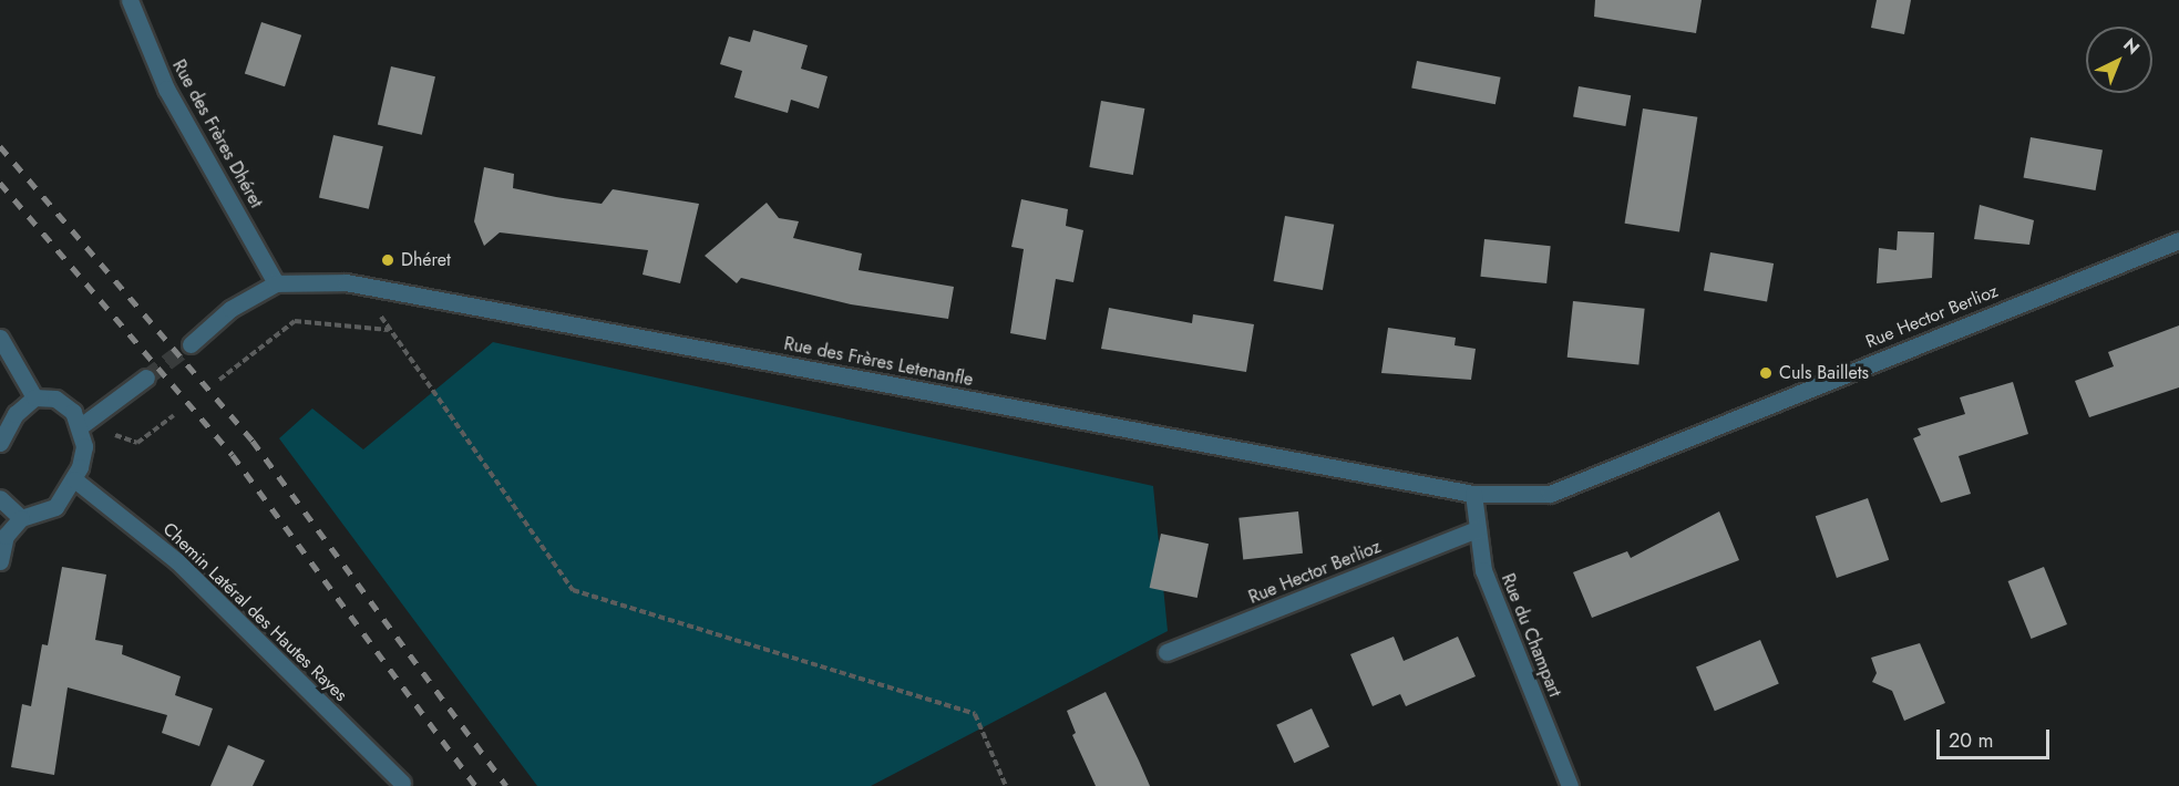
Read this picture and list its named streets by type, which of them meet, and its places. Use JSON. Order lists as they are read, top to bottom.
{
  "streets": {
    "street": [
      "Rue des Frères Dhéret",
      "Rue Hector Berlioz",
      "Rue des Frères Letenanfle",
      "Chemin Latéral des Hautes Rayes",
      "Rue du Champart"
    ]
  },
  "crossings": [
    ["Rue des Frères Dhéret", "Rue des Frères Letenanfle"],
    ["Rue Hector Berlioz", "Rue des Frères Letenanfle"],
    ["Rue Hector Berlioz", "Rue du Champart"],
    ["Rue des Frères Letenanfle", "Rue du Champart"]
  ],
  "places": ["Dhéret", "Culs Baillets"],
  "scale_bar": "20 m",
  "north": "top right"
}
